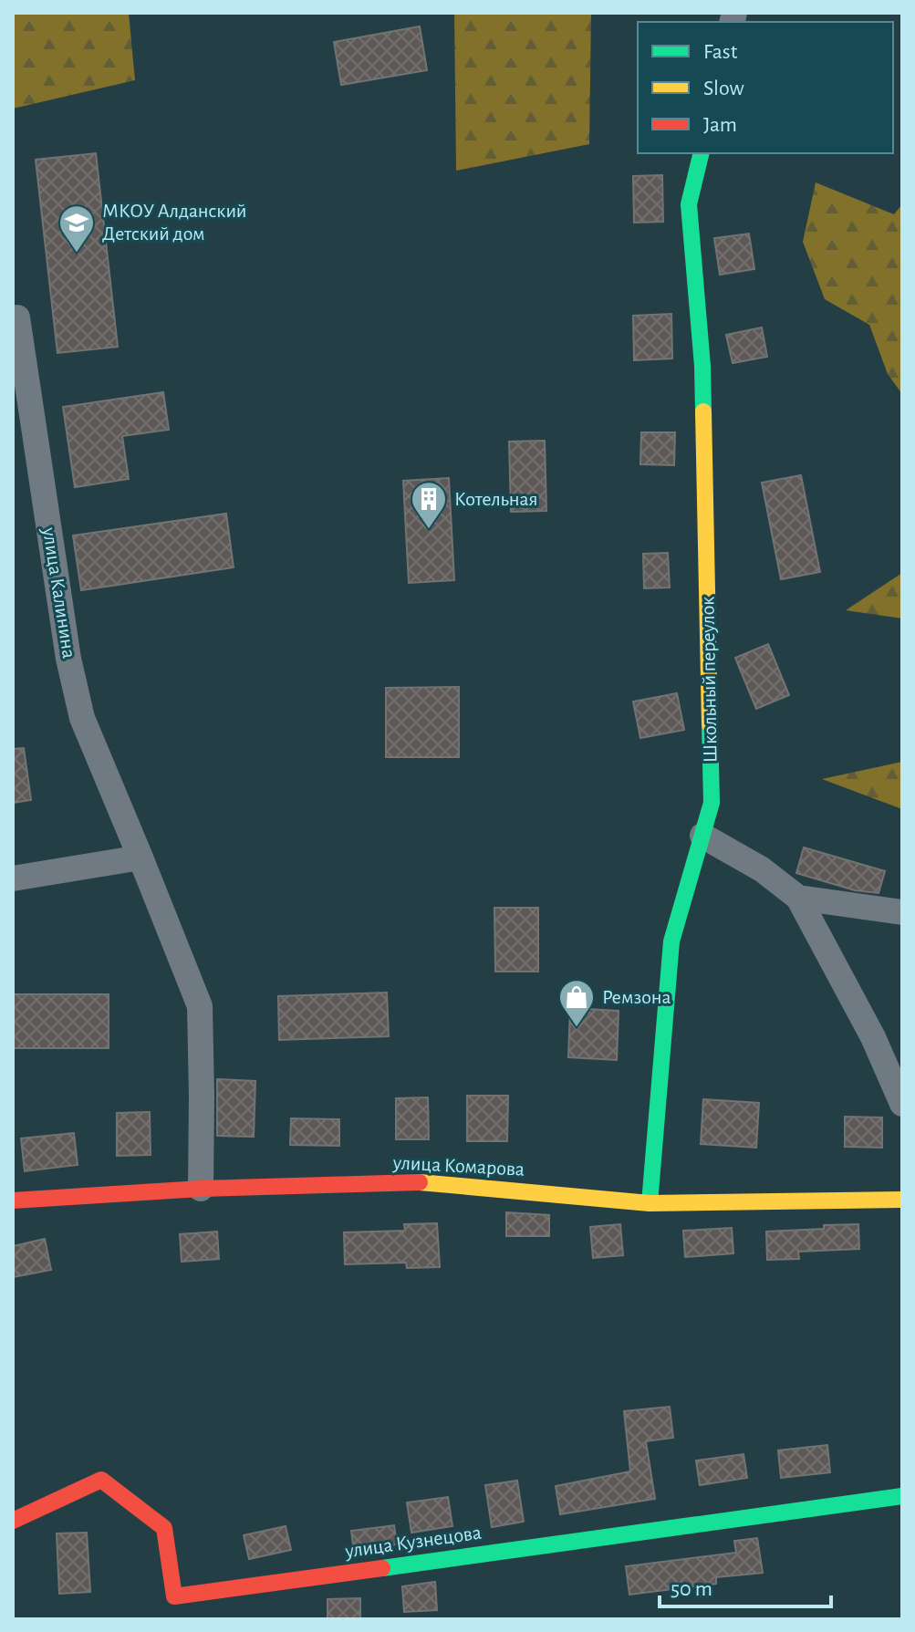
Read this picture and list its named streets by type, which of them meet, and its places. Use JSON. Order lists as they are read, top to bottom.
{
  "streets": {
    "street": [
      "улица Калинина",
      "Школьный переулок",
      "улица Комарова",
      "улица Кузнецова"
    ]
  },
  "crossings": [
    ["улица Калинина", "улица Комарова"],
    ["Школьный переулок", "улица Комарова"]
  ],
  "places": {
    "school or university": ["МКОУ Алданский Детский дом"],
    "building": ["Котельная"],
    "shop": ["Ремзона"]
  },
  "legend": ["Fast", "Slow", "Jam"],
  "scale_bar": "50 m"
}
